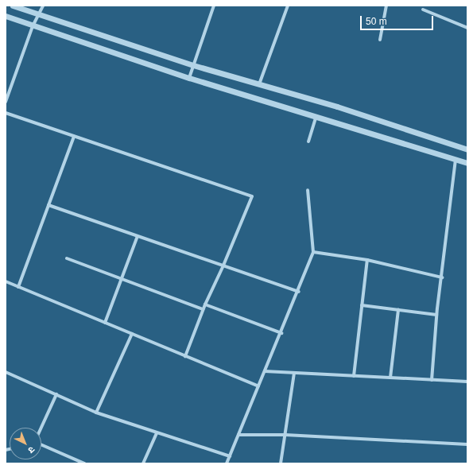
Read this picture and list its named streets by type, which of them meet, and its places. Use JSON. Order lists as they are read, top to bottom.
{
  "scale_bar": "50 m",
  "north": "bottom right"
}
